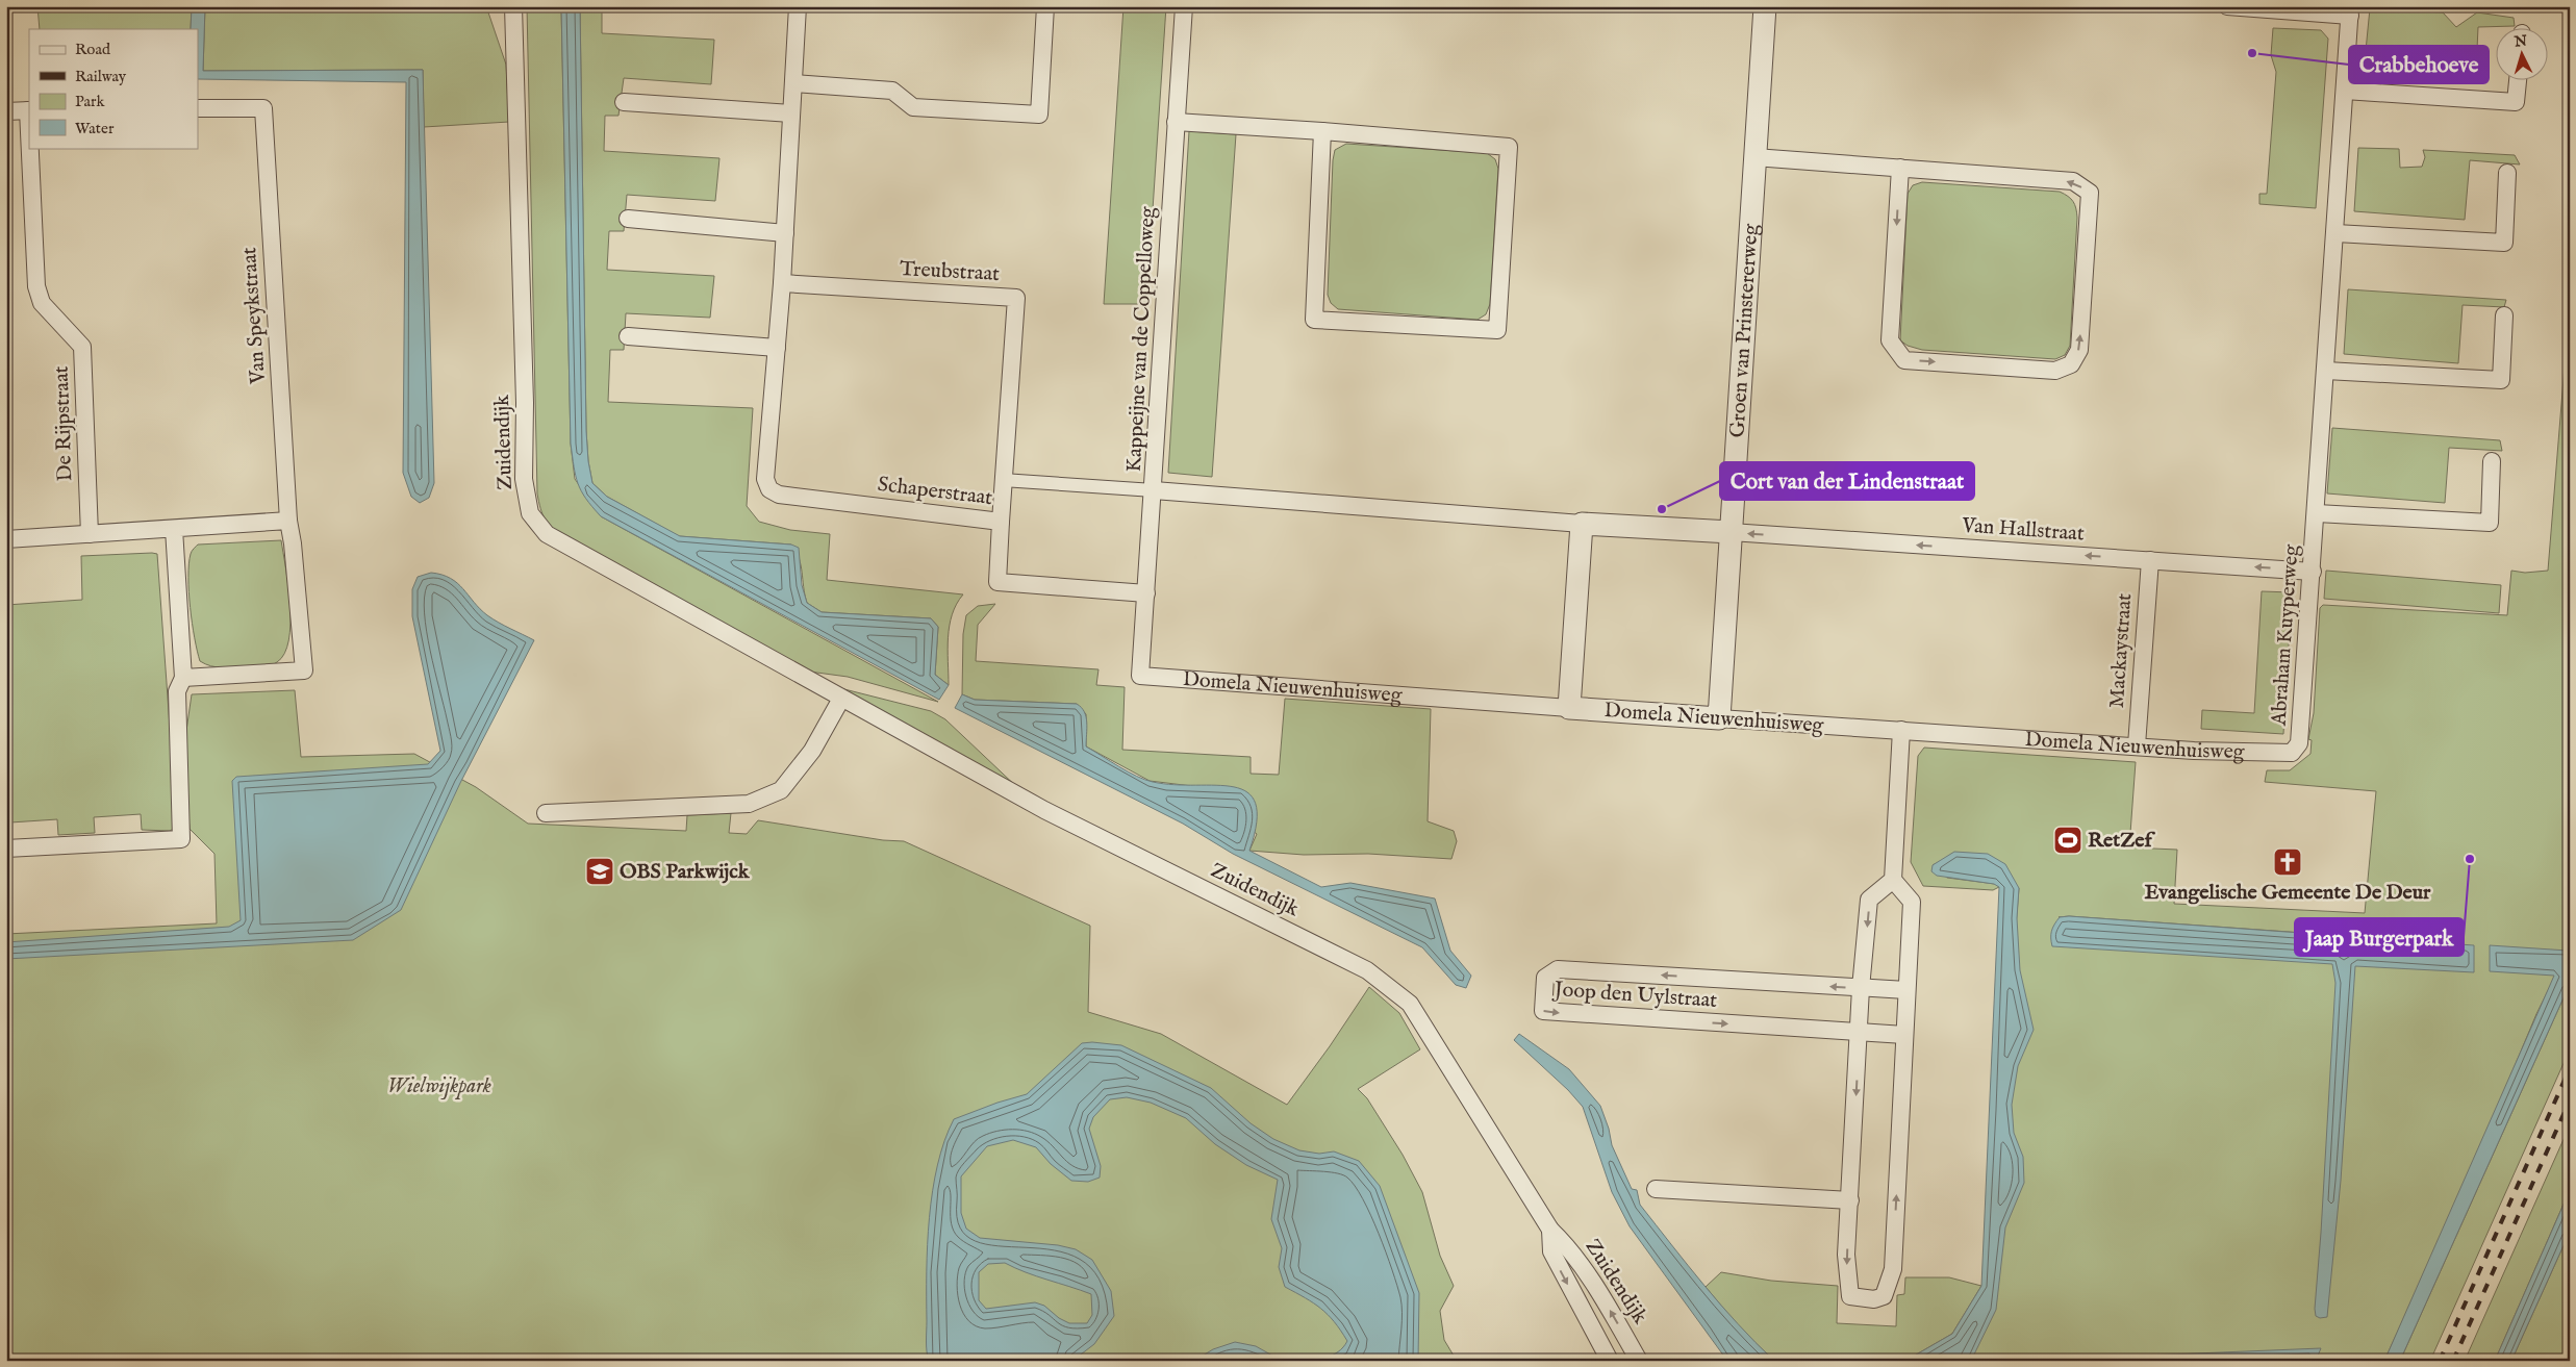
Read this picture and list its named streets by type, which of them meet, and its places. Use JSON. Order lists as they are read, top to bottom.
{
  "streets": {
    "street": [
      "Treubstraat",
      "Van Speykstraat",
      "Groen van Prinstererweg",
      "Kappeijne van de Coppelloweg",
      "De Rijpstraat",
      "Zuidendijk",
      "Schaperstraat",
      "Van Hallstraat",
      "Abraham Kuyperweg",
      "Mackaystraat",
      "Domela Nieuwenhuisweg",
      "Joop den Uylstraat"
    ]
  },
  "crossings": [
    ["Treubstraat", "Schaperstraat"],
    ["Groen van Prinstererweg", "Van Hallstraat"],
    ["Groen van Prinstererweg", "Domela Nieuwenhuisweg"],
    ["Kappeijne van de Coppelloweg", "Schaperstraat"],
    ["Kappeijne van de Coppelloweg", "Domela Nieuwenhuisweg"],
    ["Van Hallstraat", "Abraham Kuyperweg"],
    ["Van Hallstraat", "Mackaystraat"],
    ["Abraham Kuyperweg", "Domela Nieuwenhuisweg"],
    ["Mackaystraat", "Domela Nieuwenhuisweg"]
  ],
  "one_way": ["Van Hallstraat"],
  "parks": ["Wielwijkpark"],
  "places": {
    "other": ["Crabbehoeve", "Cort van der Lindenstraat", "Jaap Burgerpark"],
    "sports": ["RetZef"],
    "church": ["Evangelische Gemeente De Deur"],
    "school or university": ["OBS Parkwijck"]
  },
  "legend": [
    "Road",
    "Railway",
    "Park",
    "Water"
  ],
  "north": "top"
}
